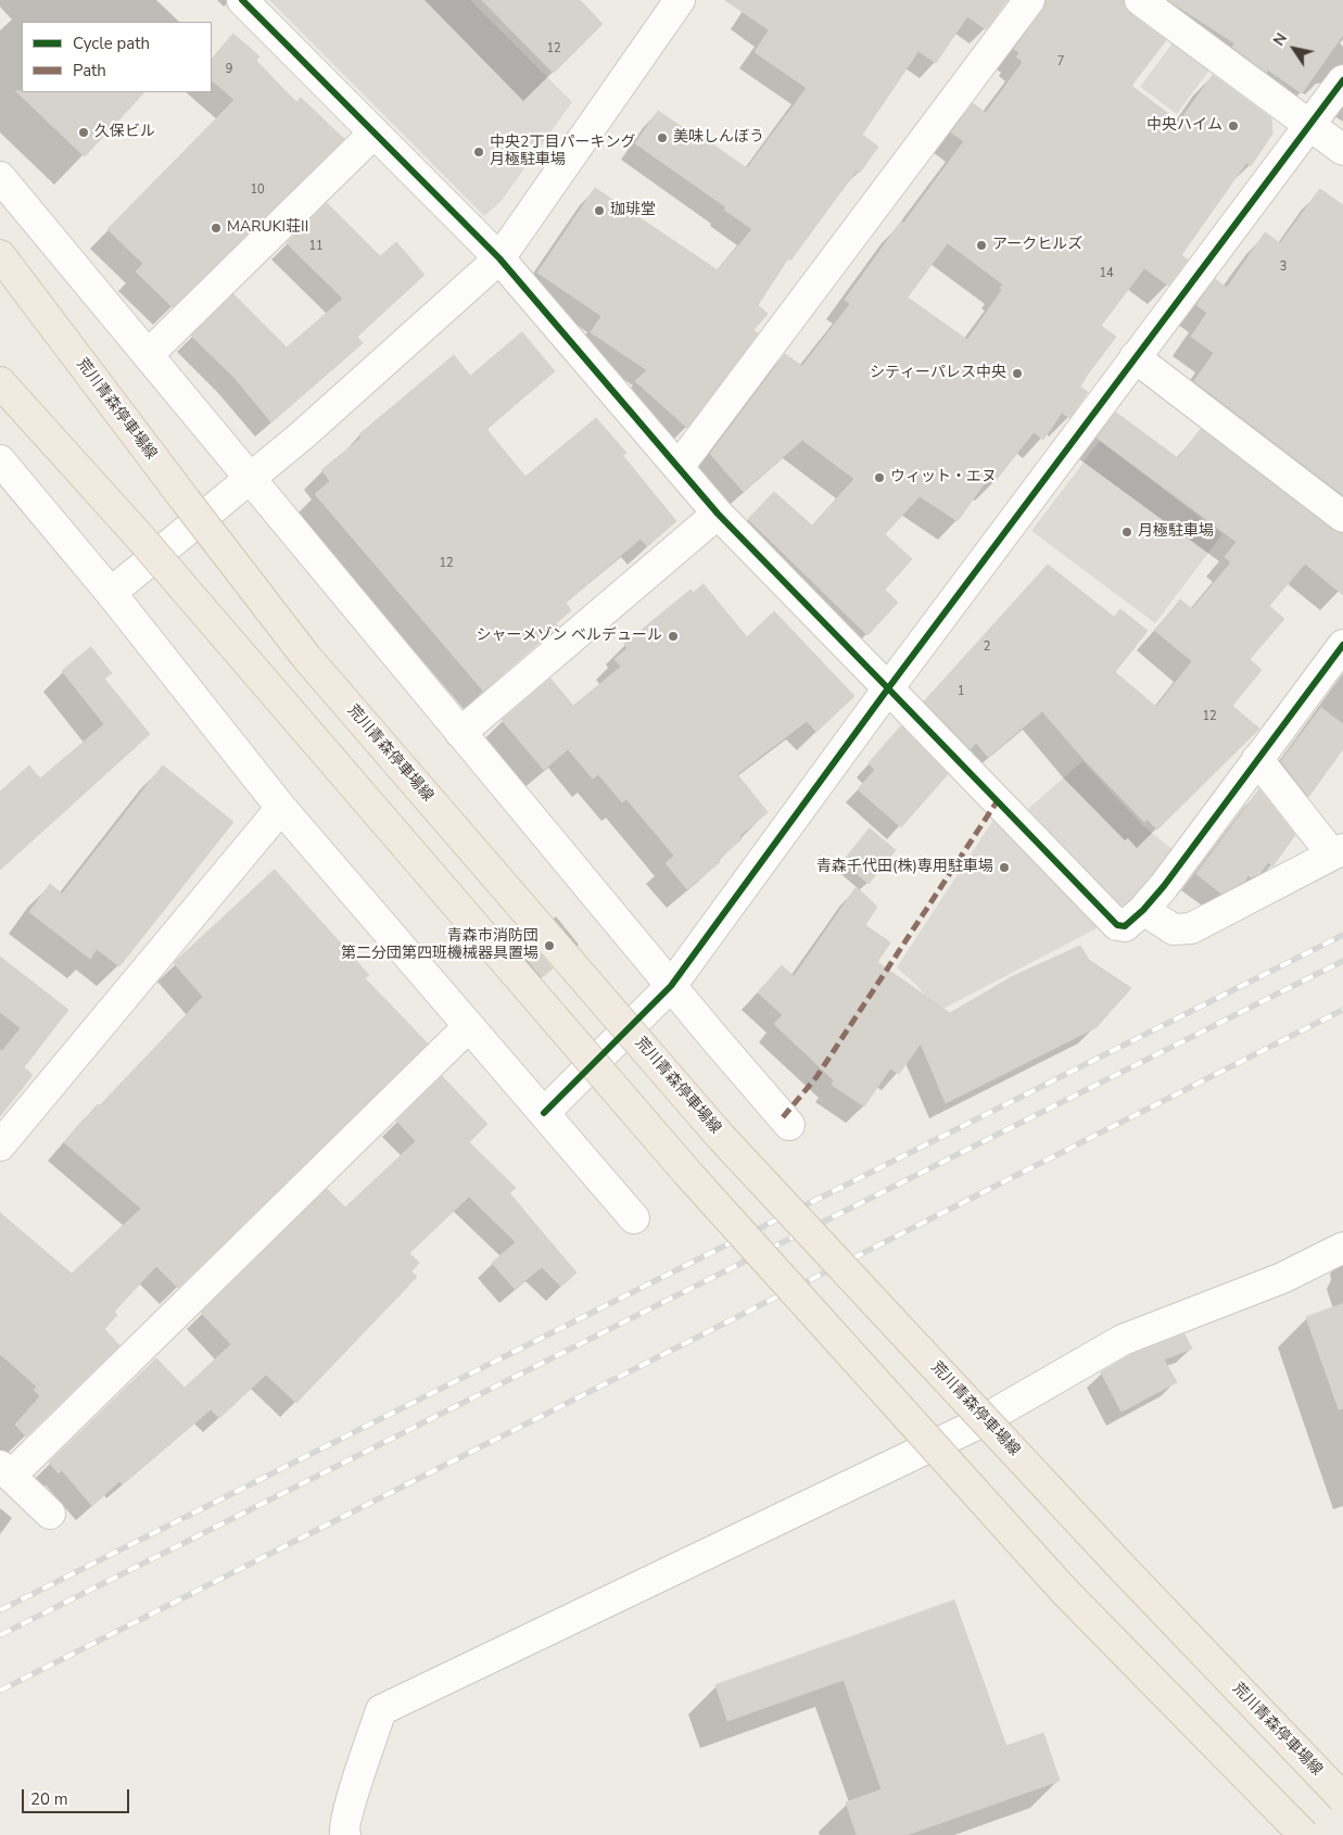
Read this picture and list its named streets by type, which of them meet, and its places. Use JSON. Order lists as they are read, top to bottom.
{
  "streets": {
    "main road": ["荒川青森停車場線"]
  },
  "places": [
    "中央ハイム",
    "久保ビル",
    "美味しんぼう",
    "中央2丁目パーキング 月極駐車場",
    "珈琲堂",
    "MARUKI荘II",
    "アークヒルズ",
    "シティーパレス中央",
    "ウィット・エヌ",
    "月極駐車場",
    "シャーメゾン ベルデュール",
    "青森千代田(株)専用駐車場",
    "青森市消防団 第二分団第四班機械器具置場"
  ],
  "house_numbers": [
    "12",
    "7",
    "9",
    "10",
    "11",
    "3",
    "14",
    "12",
    "2",
    "1",
    "12"
  ],
  "legend": ["Cycle path", "Path"],
  "scale_bar": "20 m",
  "north": "top left"
}
